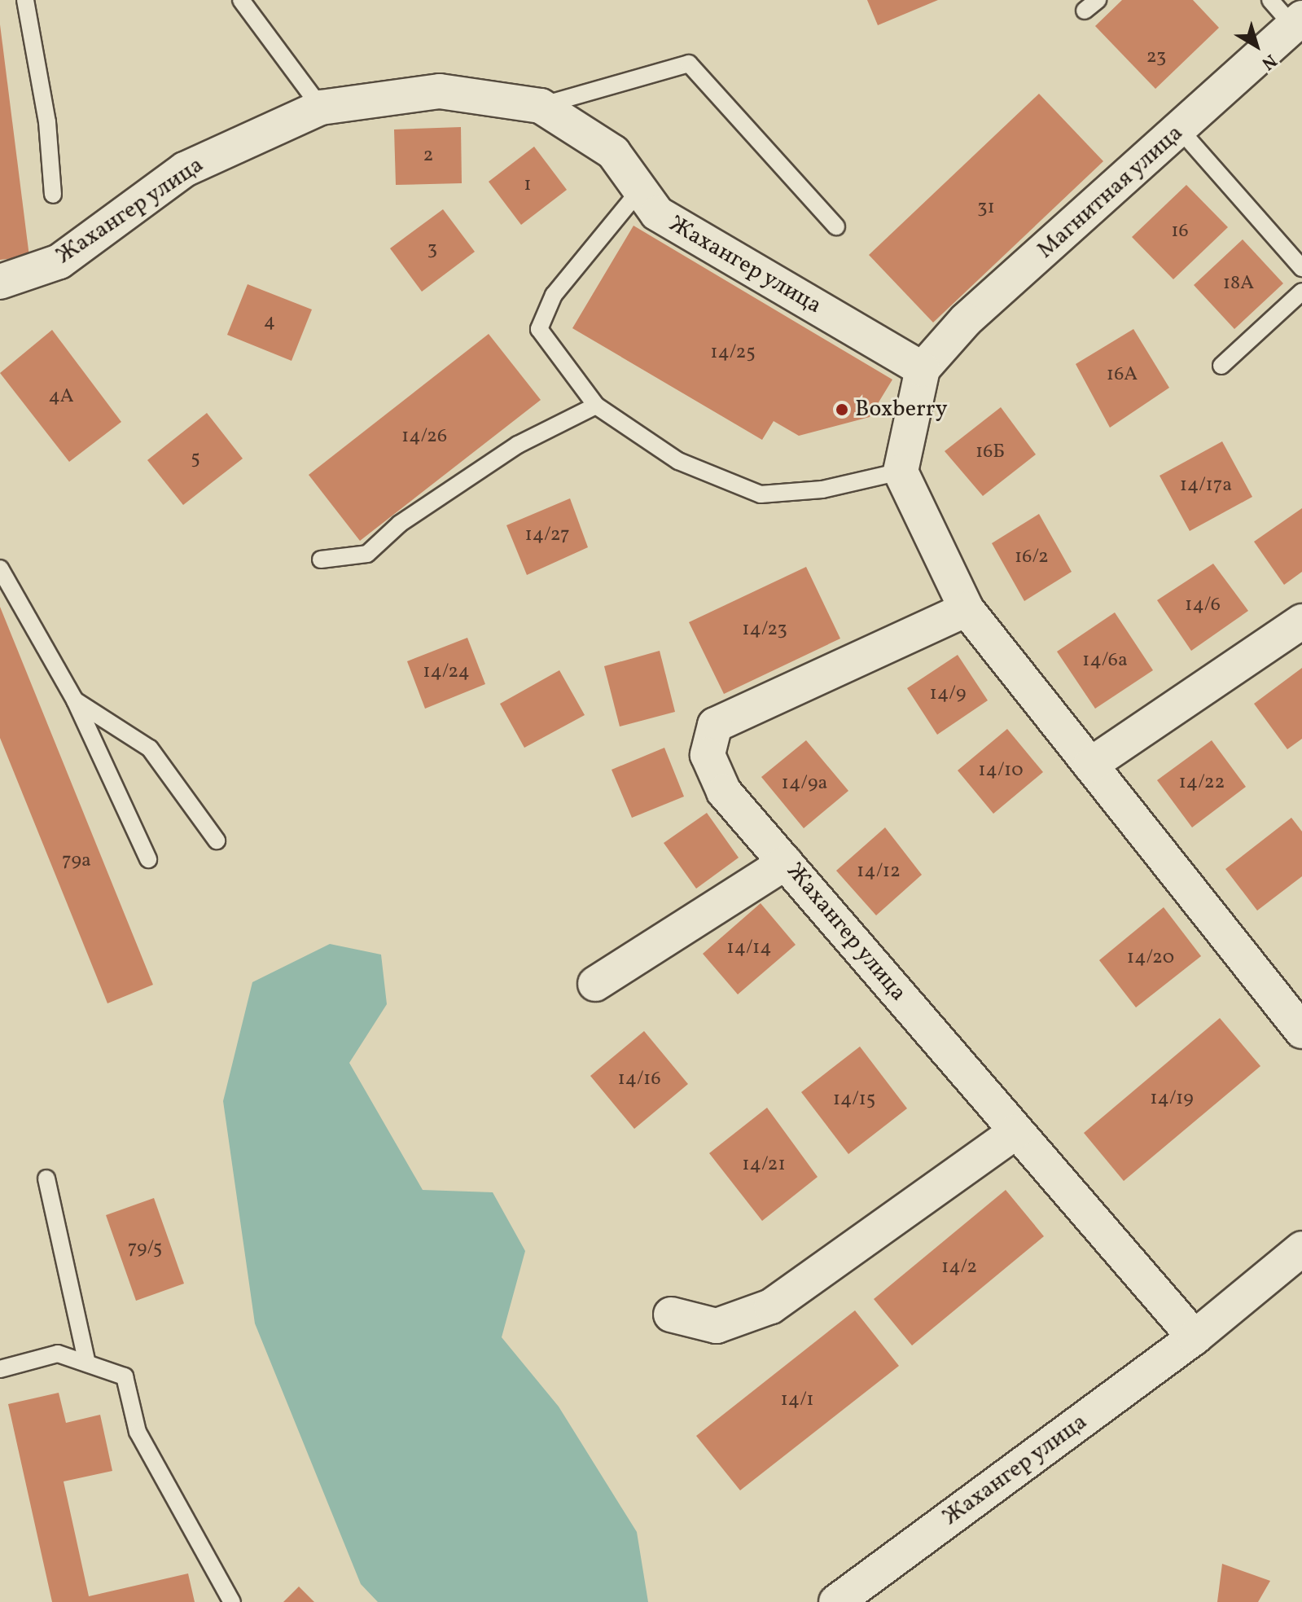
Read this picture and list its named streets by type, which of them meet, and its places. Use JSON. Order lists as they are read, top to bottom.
{
  "streets": {
    "street": ["Магнитная улица", "Жахангер улица"]
  },
  "crossings": [
    ["Магнитная улица", "Жахангер улица"]
  ],
  "places": ["Boxberry"],
  "house_numbers": [
    "23",
    "2",
    "1",
    "31",
    "16",
    "3",
    "18А",
    "4",
    "14/25",
    "16А",
    "4А",
    "14/26",
    "16Б",
    "5",
    "14/17а",
    "14/27",
    "16/2",
    "14/6",
    "14/23",
    "14/6а",
    "14/24",
    "14/9",
    "14/10",
    "14/22",
    "14/9а",
    "79а",
    "14/12",
    "14/14",
    "14/20",
    "14/16",
    "14/19",
    "14/15",
    "14/21",
    "79/5",
    "14/2",
    "14/1"
  ],
  "north": "bottom right"
}
